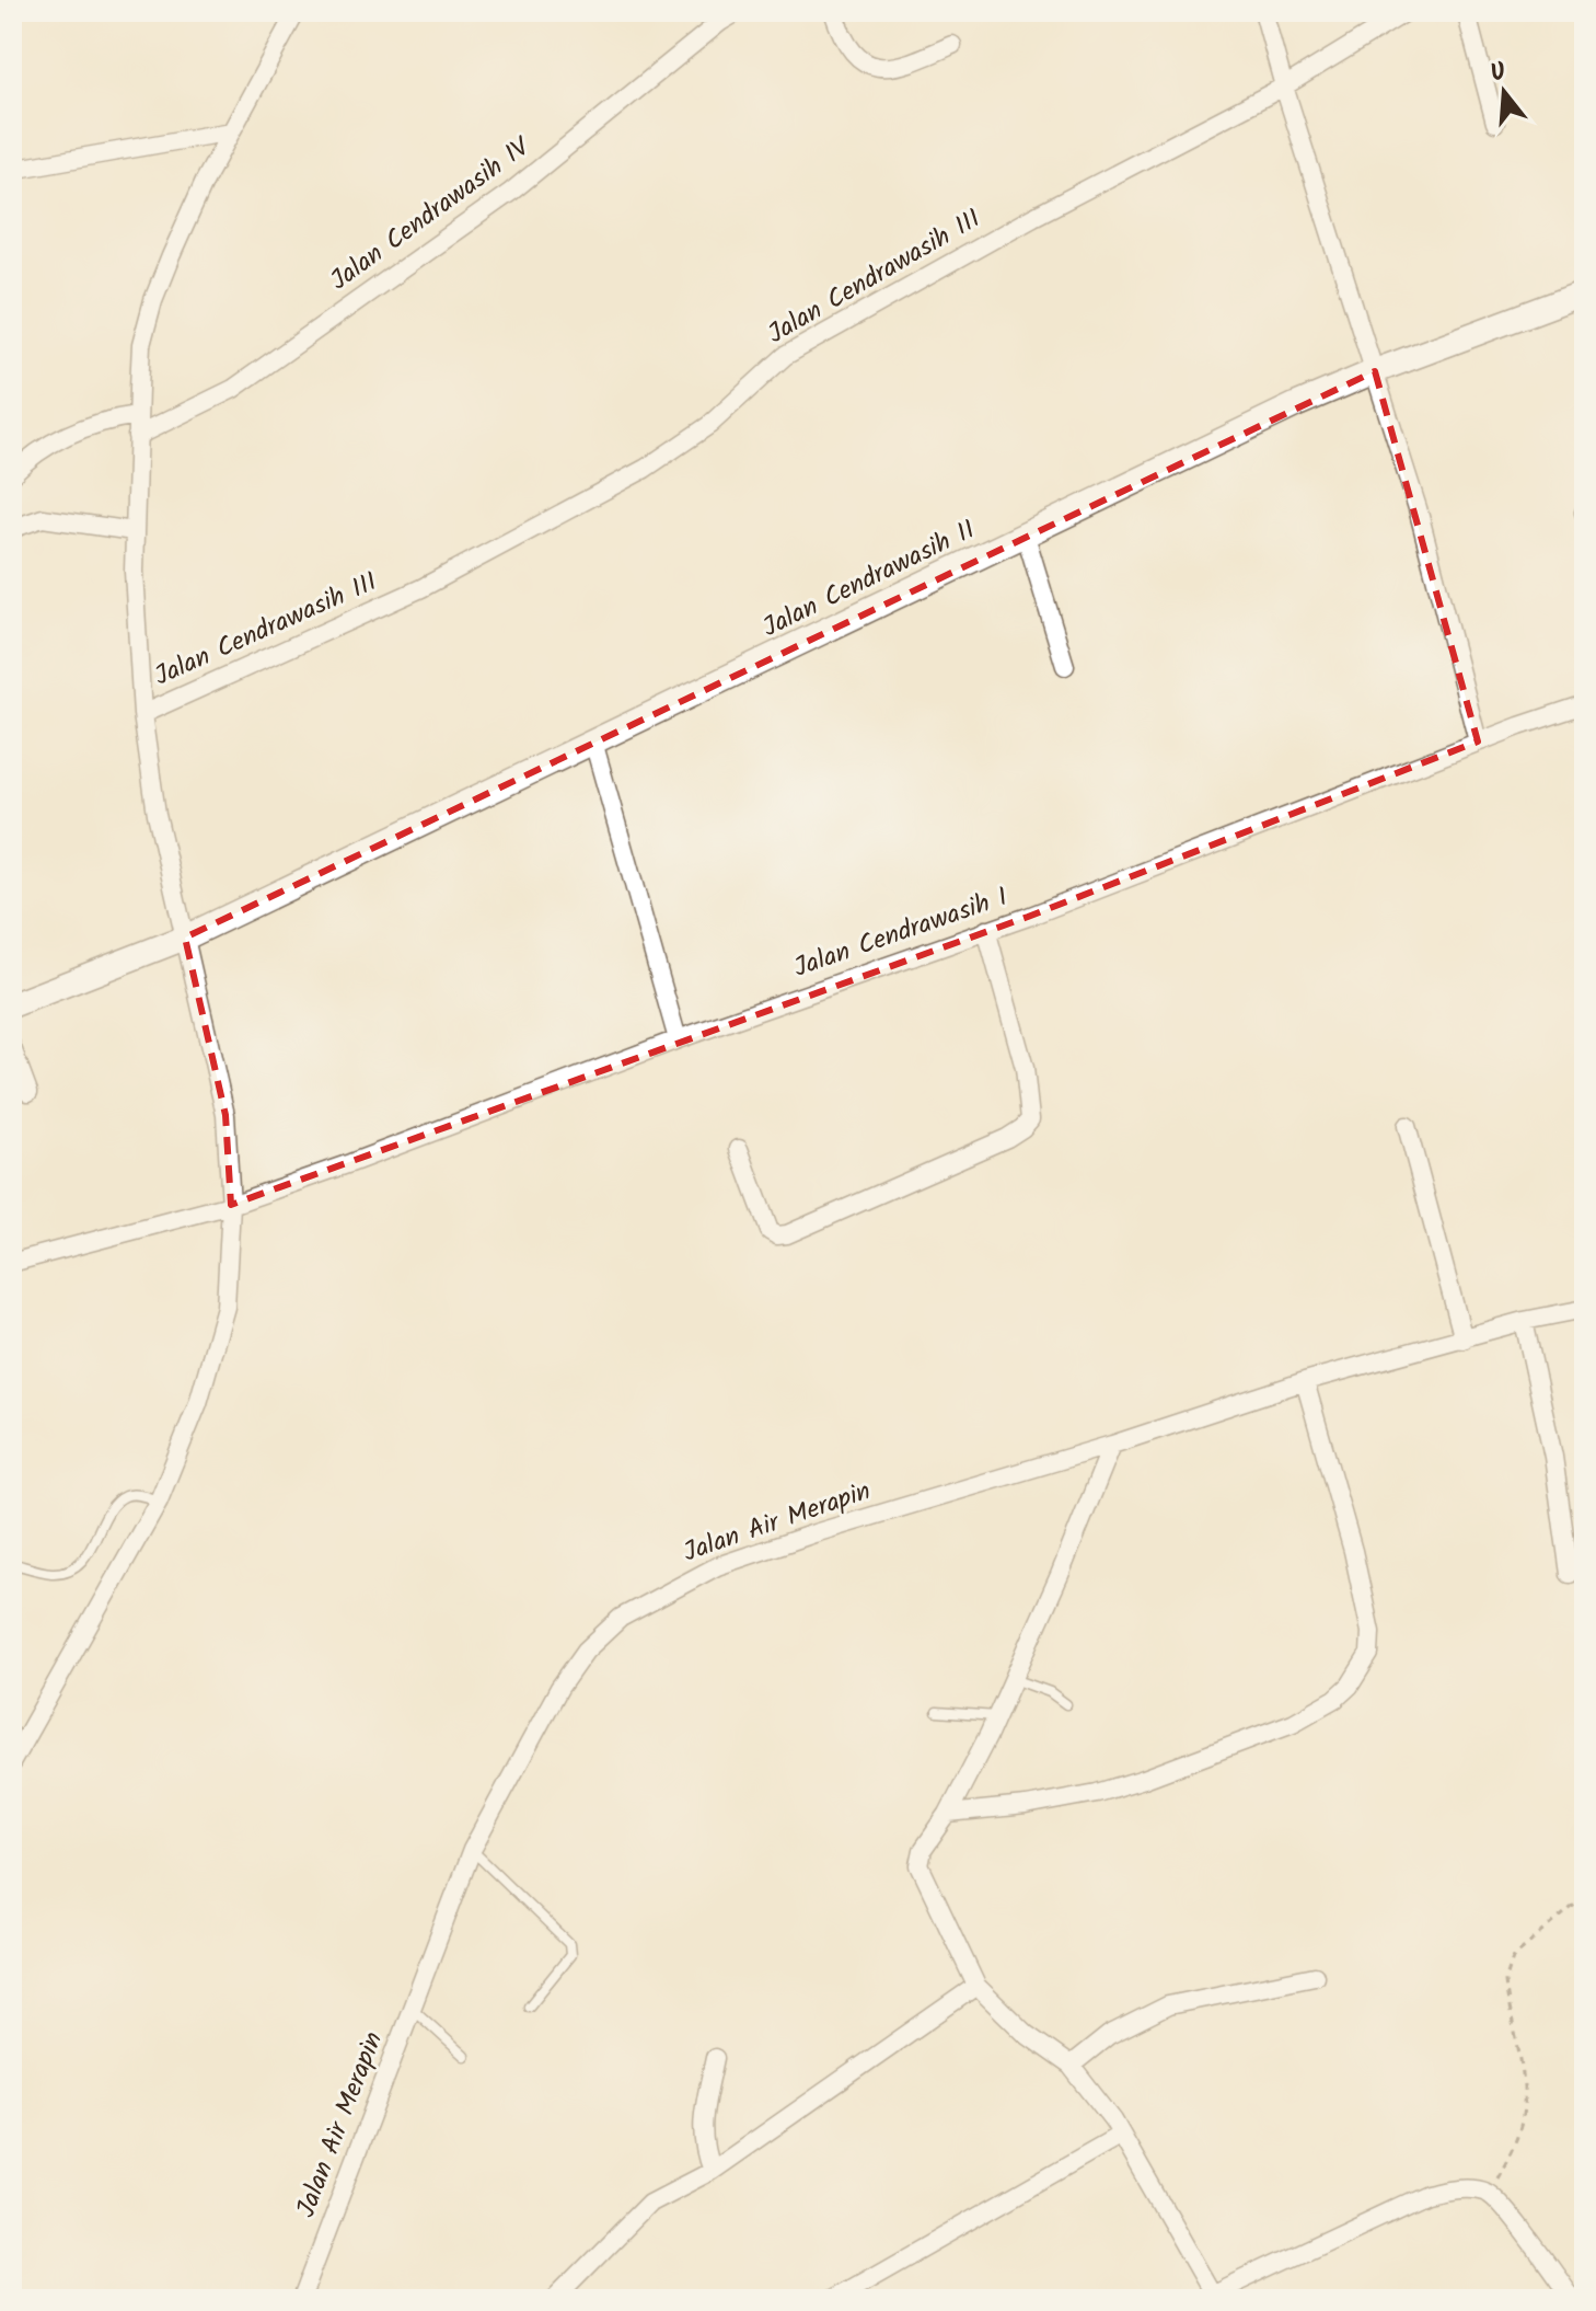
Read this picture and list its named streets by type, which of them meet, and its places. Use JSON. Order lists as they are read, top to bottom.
{
  "streets": {
    "street": [
      "Jalan Cendrawasih IV",
      "Jalan Cendrawasih III",
      "Jalan Cendrawasih II",
      "Jalan Cendrawasih I",
      "Jalan Air Merapin"
    ]
  },
  "north": "top"
}
